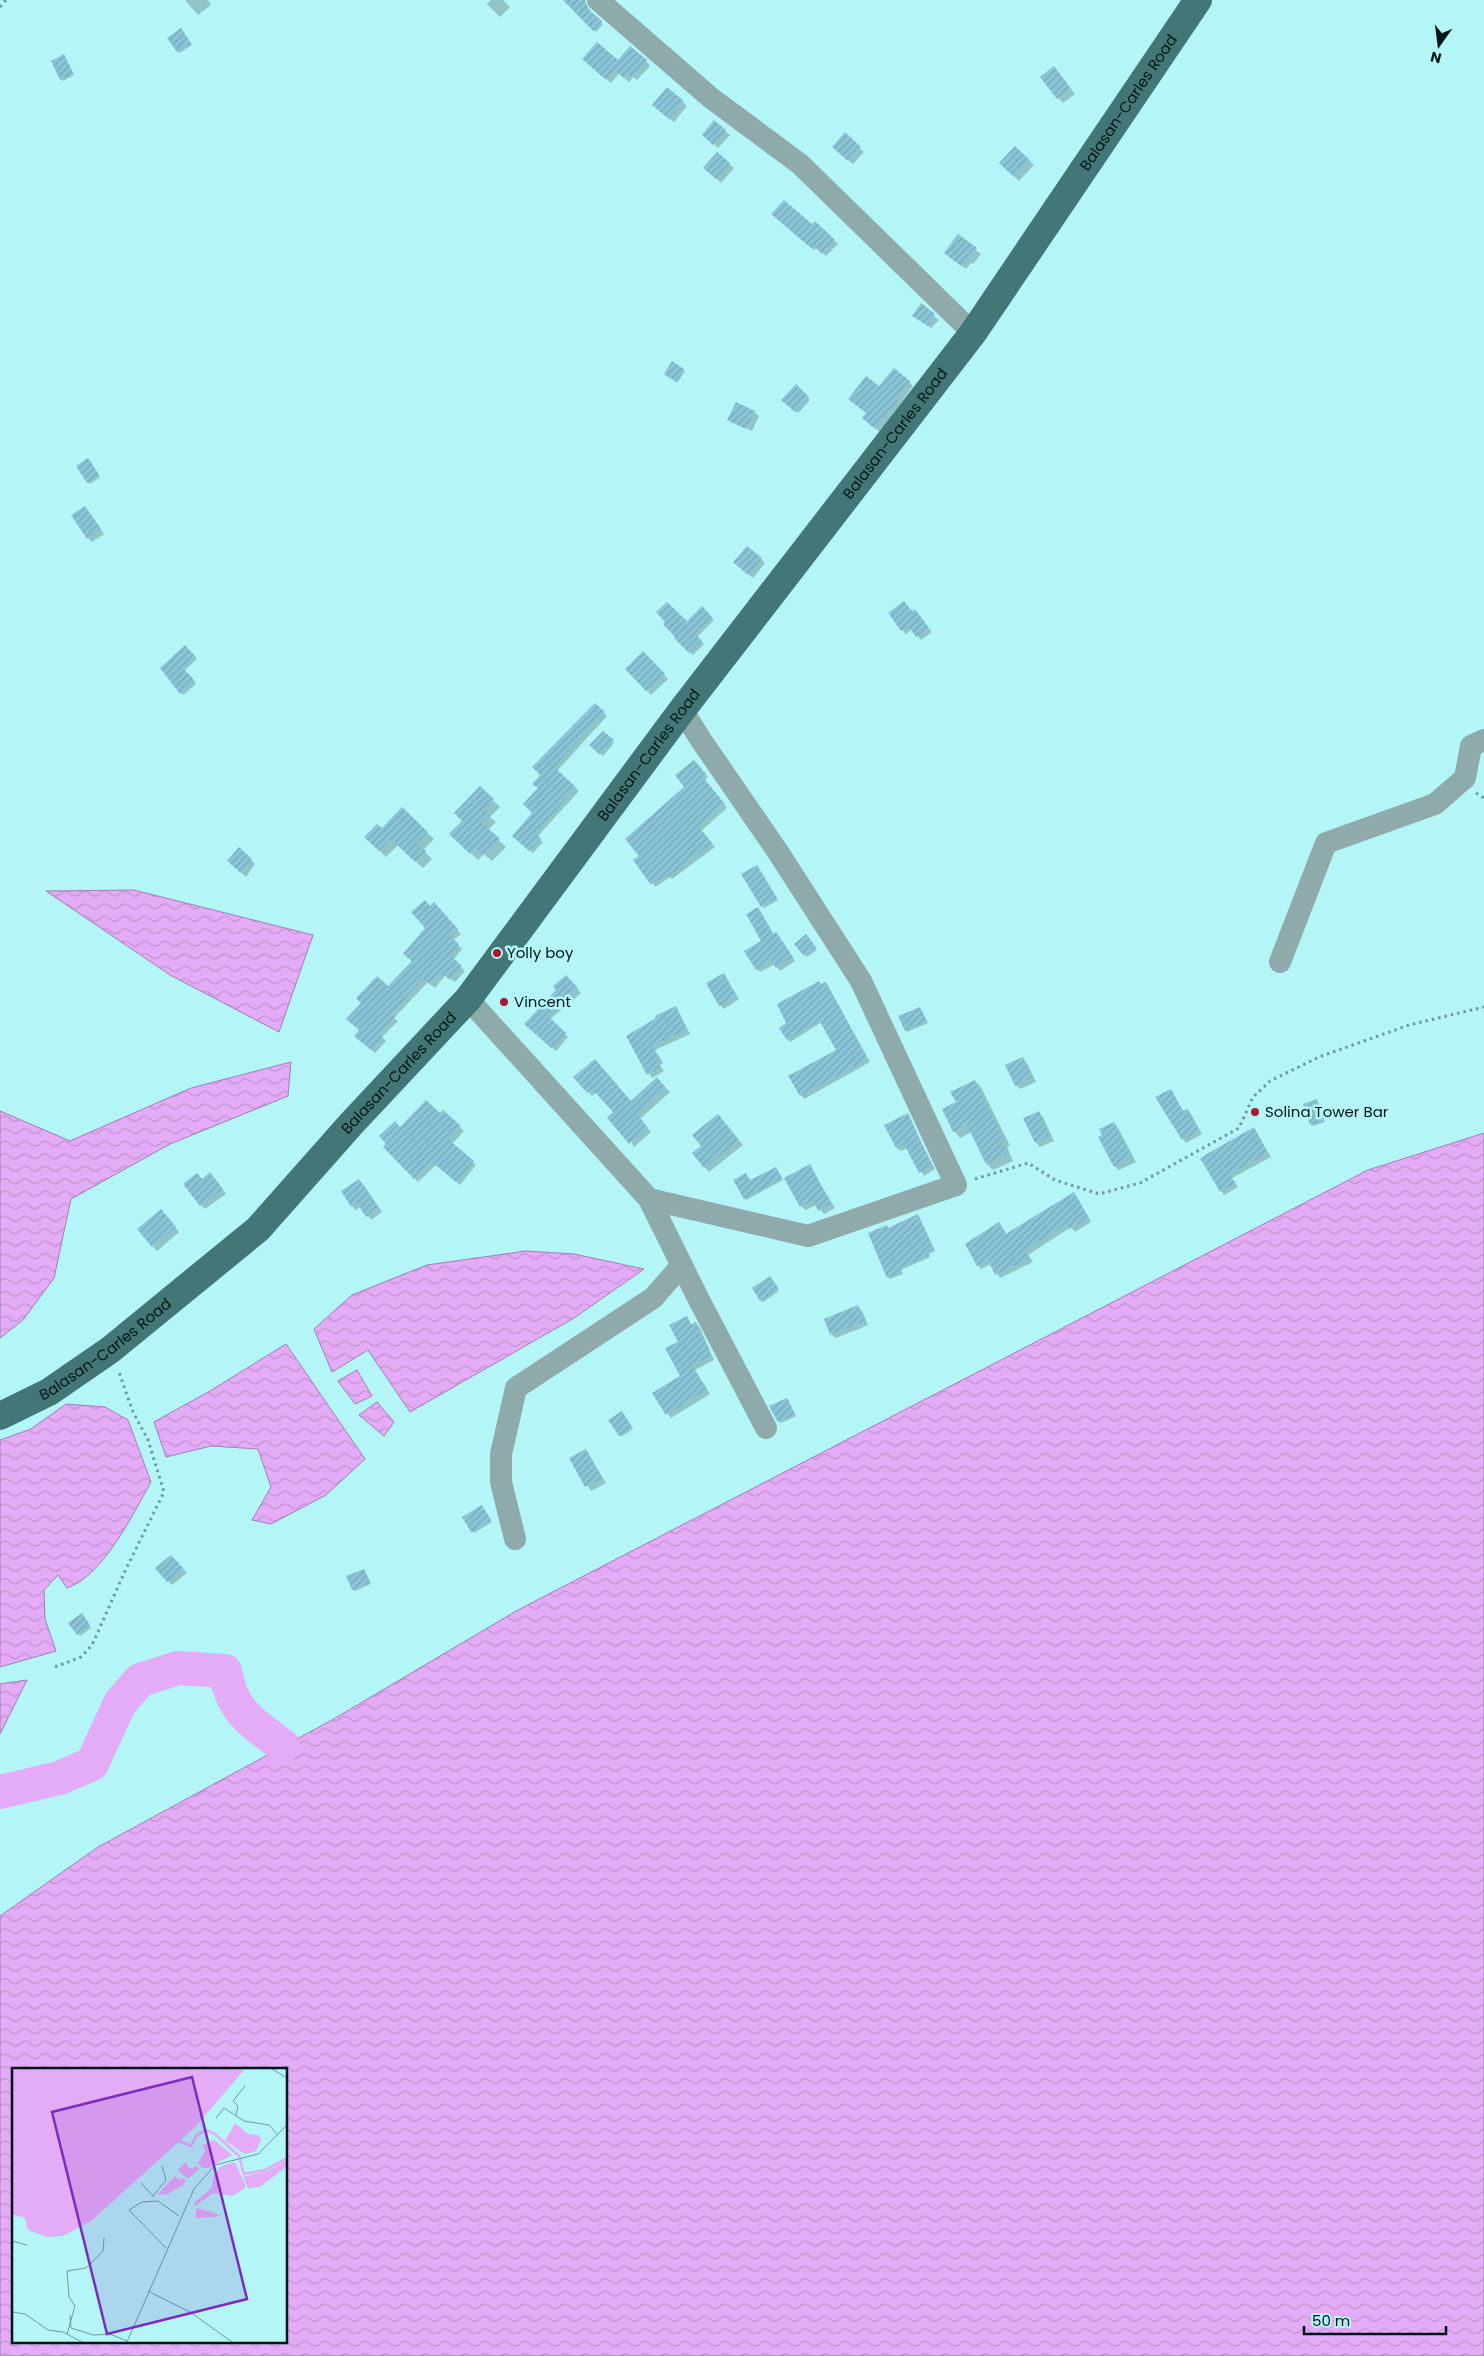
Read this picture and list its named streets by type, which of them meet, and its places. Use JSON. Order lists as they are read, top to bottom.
{
  "streets": {
    "main road": ["Balasan-Carles Road"]
  },
  "places": ["Yolly boy", "Vincent", "Solina Tower Bar"],
  "scale_bar": "50 m",
  "north": "bottom"
}
